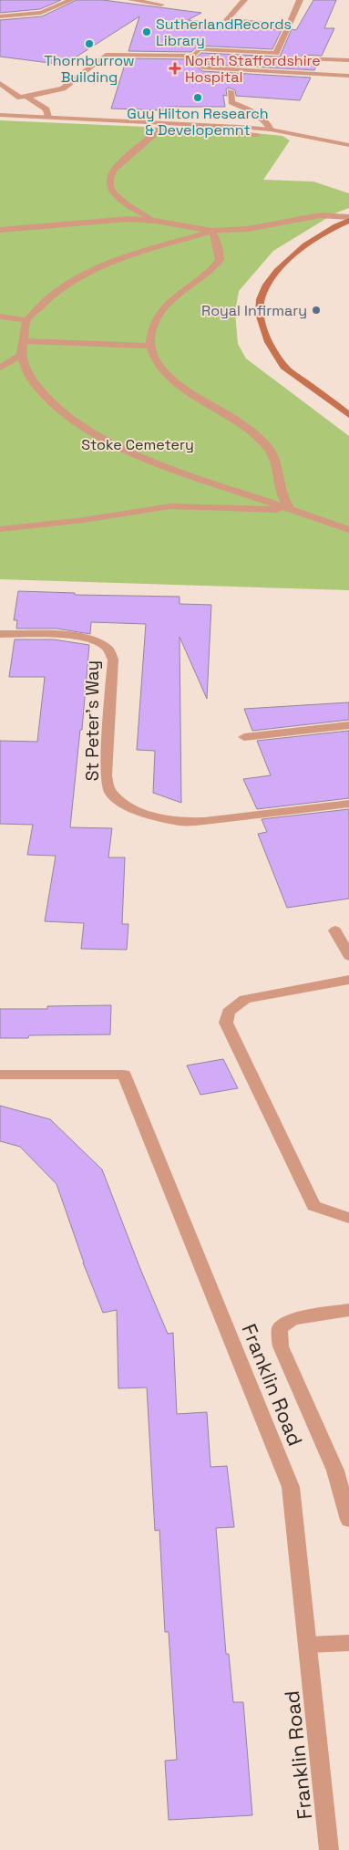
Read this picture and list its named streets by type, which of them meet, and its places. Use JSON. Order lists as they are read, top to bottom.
{
  "streets": {
    "street": ["St Peter's Way", "Franklin Road"]
  },
  "parks": ["Stoke Cemetery"],
  "places": {
    "other": [
      "SutherlandRecords Library",
      "Thornburrow Building",
      "Guy Hilton Research & Developemnt",
      "Royal Infirmary"
    ],
    "health": ["North Staffordshire Hospital"]
  }
}
